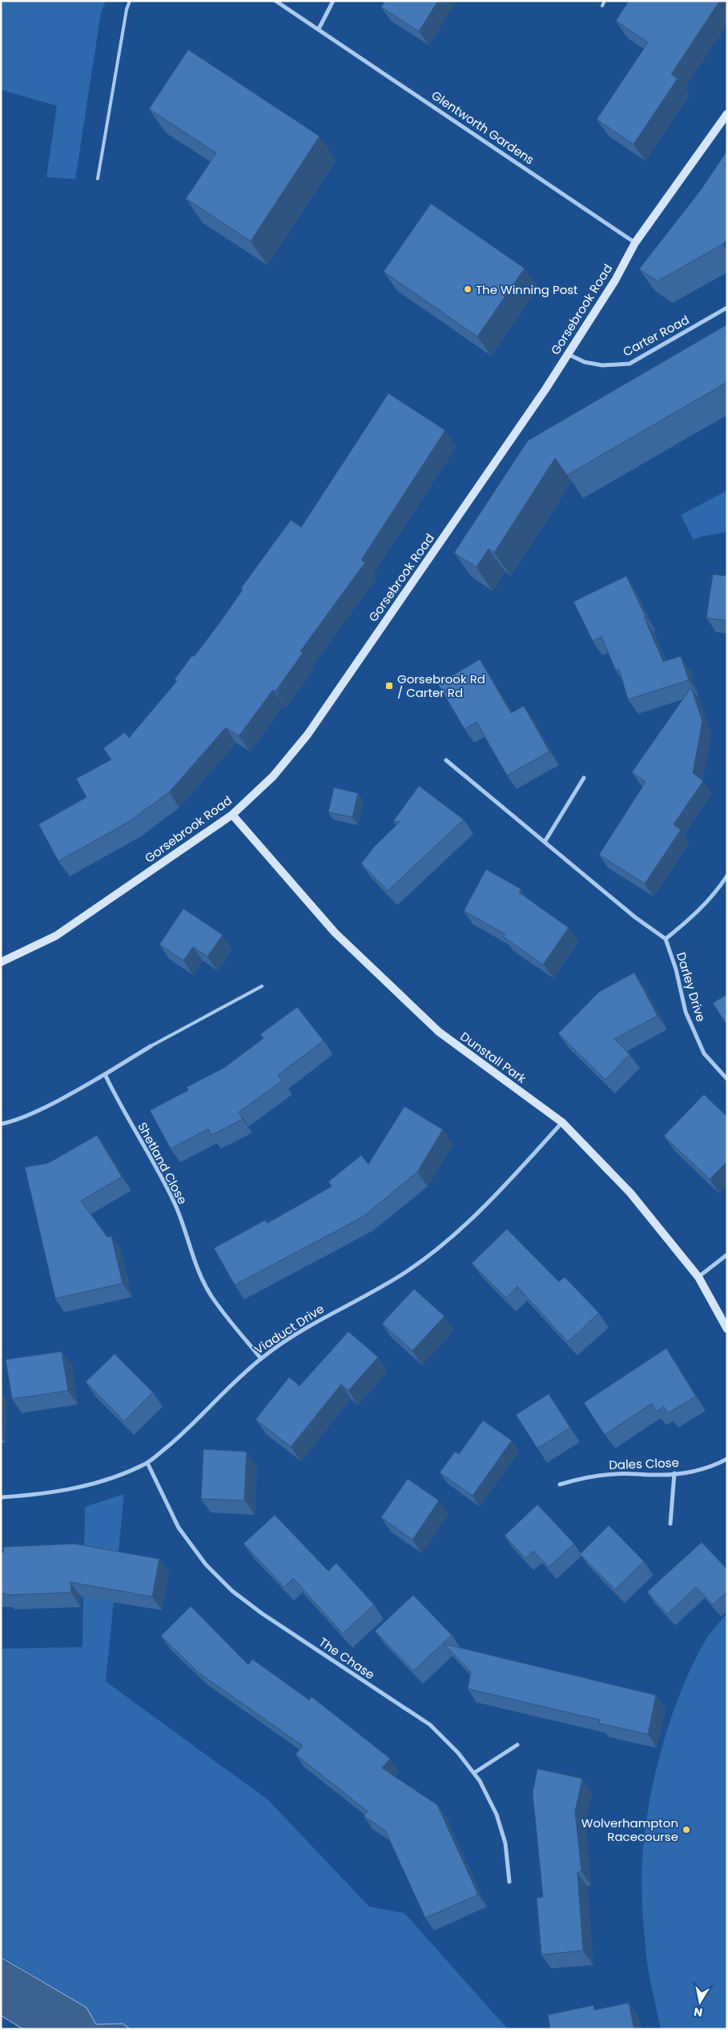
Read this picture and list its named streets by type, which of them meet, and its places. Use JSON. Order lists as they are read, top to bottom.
{
  "streets": {
    "street": [
      "Glentworth Gardens",
      "Gorsebrook Road",
      "Carter Road",
      "Darley Drive",
      "Dunstall Park",
      "Shetland Close",
      "Viaduct Drive",
      "Dales Close",
      "The Chase"
    ]
  },
  "crossings": [
    ["Glentworth Gardens", "Gorsebrook Road"],
    ["Gorsebrook Road", "Carter Road"],
    ["Gorsebrook Road", "Dunstall Park"],
    ["Dunstall Park", "Viaduct Drive"],
    ["Shetland Close", "Viaduct Drive"],
    ["Viaduct Drive", "The Chase"]
  ],
  "places": {
    "other": ["The Winning Post", "Wolverhampton Racecourse"],
    "transit": ["Gorsebrook Rd / Carter Rd"]
  },
  "north": "bottom"
}
